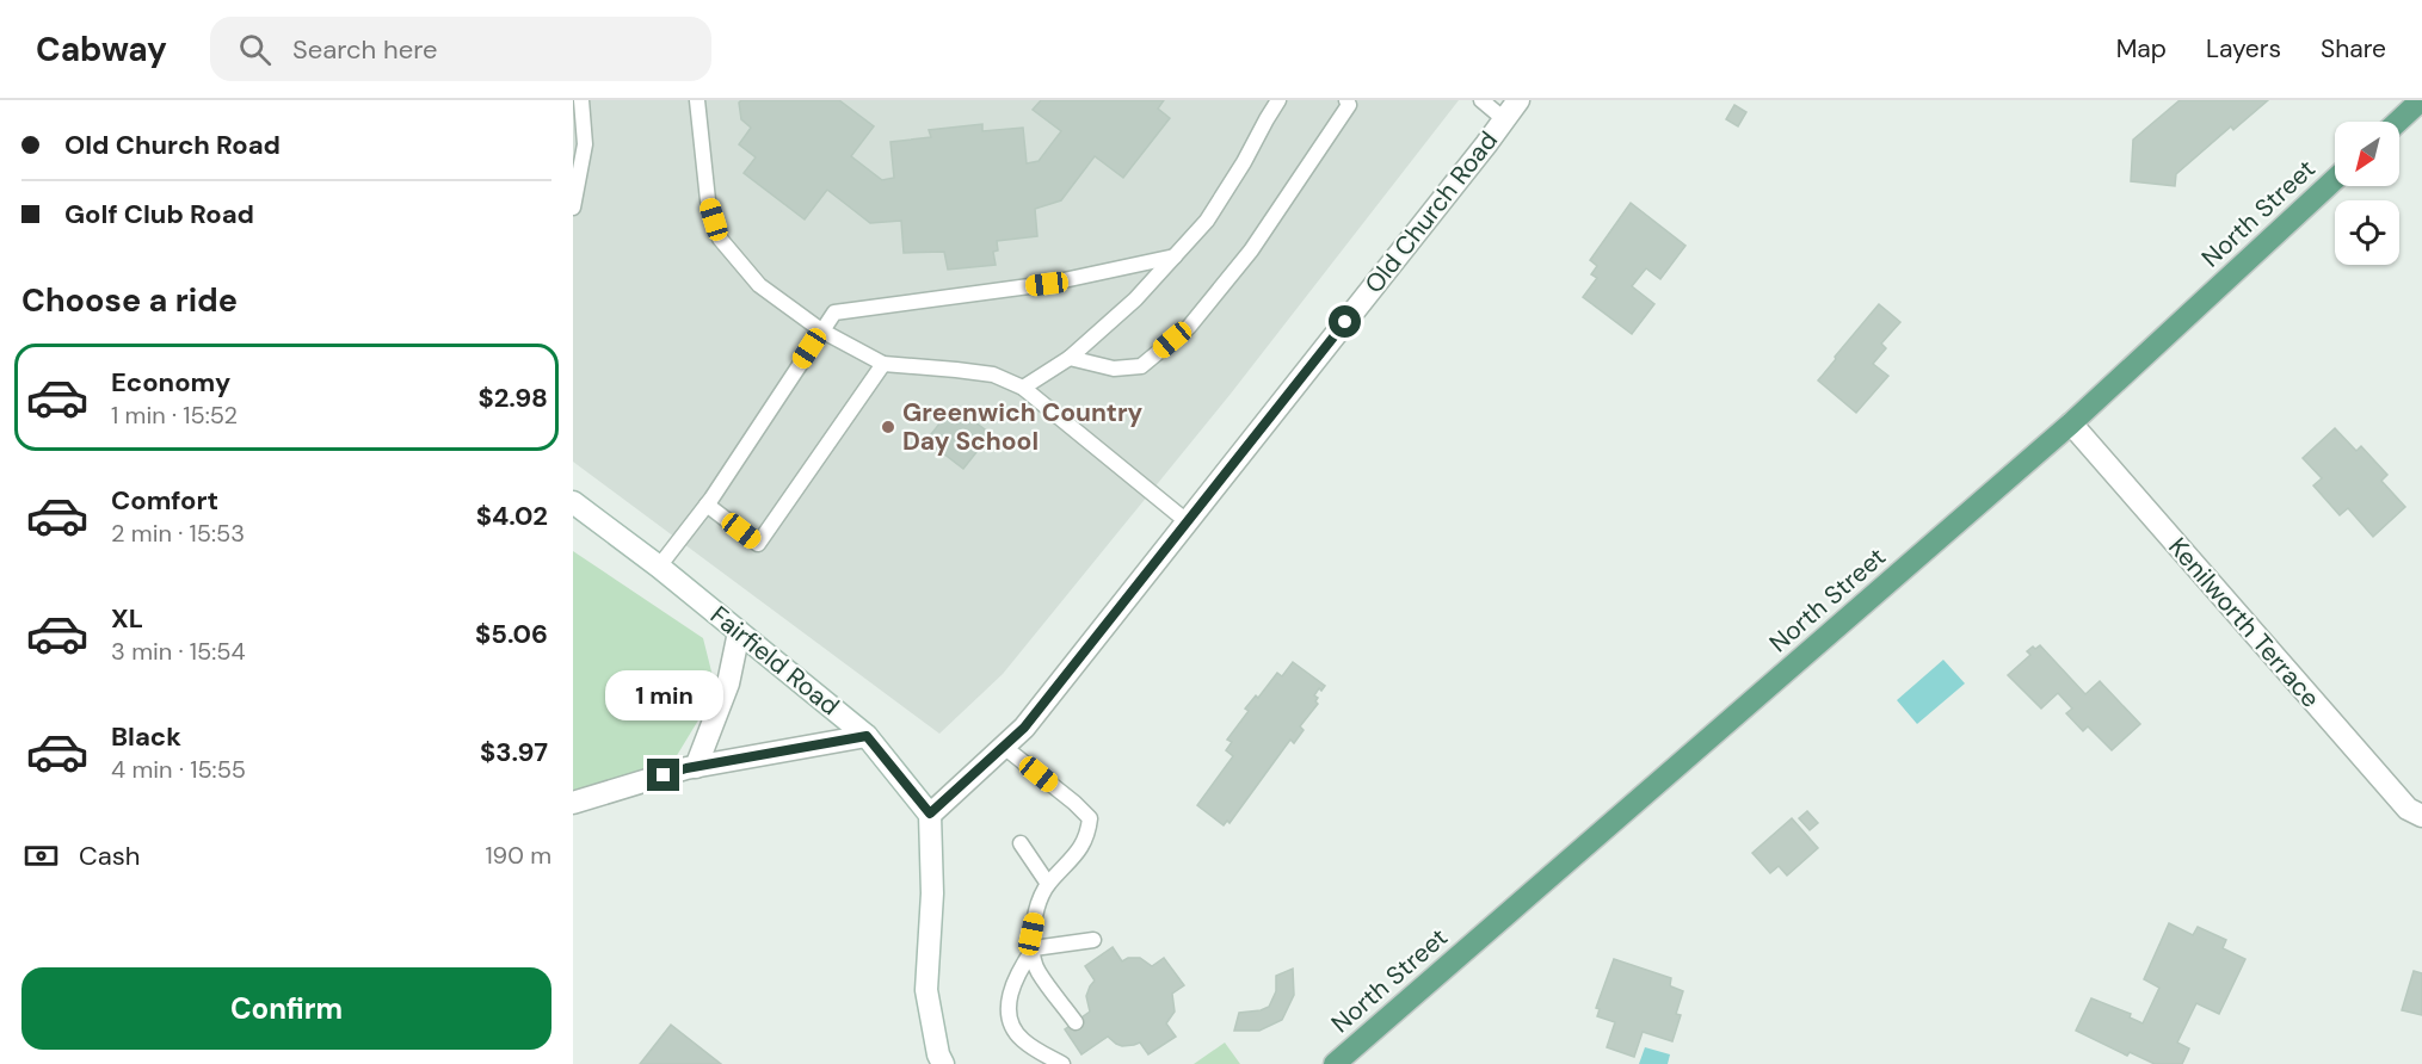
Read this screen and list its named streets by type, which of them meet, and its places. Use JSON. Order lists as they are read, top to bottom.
{
  "streets": {
    "main road": ["North Street"],
    "street": ["Old Church Road", "Kenilworth Terrace", "Fairfield Road"]
  },
  "crossings": [
    ["Old Church Road", "Fairfield Road"],
    ["North Street", "Kenilworth Terrace"]
  ],
  "places": ["Greenwich Country Day School"],
  "north": "bottom left",
  "page": {
    "header": "Cabway",
    "search": "Search here",
    "nav": ["Map", "Layers", "Share"],
    "banner": ["Old Church Road", "Golf Club Road"],
    "heading": "Choose a ride",
    "list": [
      {
        "name": "Economy",
        "note": "1 min · 15:52",
        "value": "$2.98"
      },
      {
        "name": "Comfort",
        "note": "2 min · 15:53",
        "value": "$4.02"
      },
      {
        "name": "XL",
        "note": "3 min · 15:54",
        "value": "$5.06"
      },
      {
        "name": "Black",
        "note": "4 min · 15:55",
        "value": "$3.97"
      }
    ],
    "bubble": "1 min",
    "pay": ["Cash", "190 m"],
    "buttons": "Confirm"
  }
}
